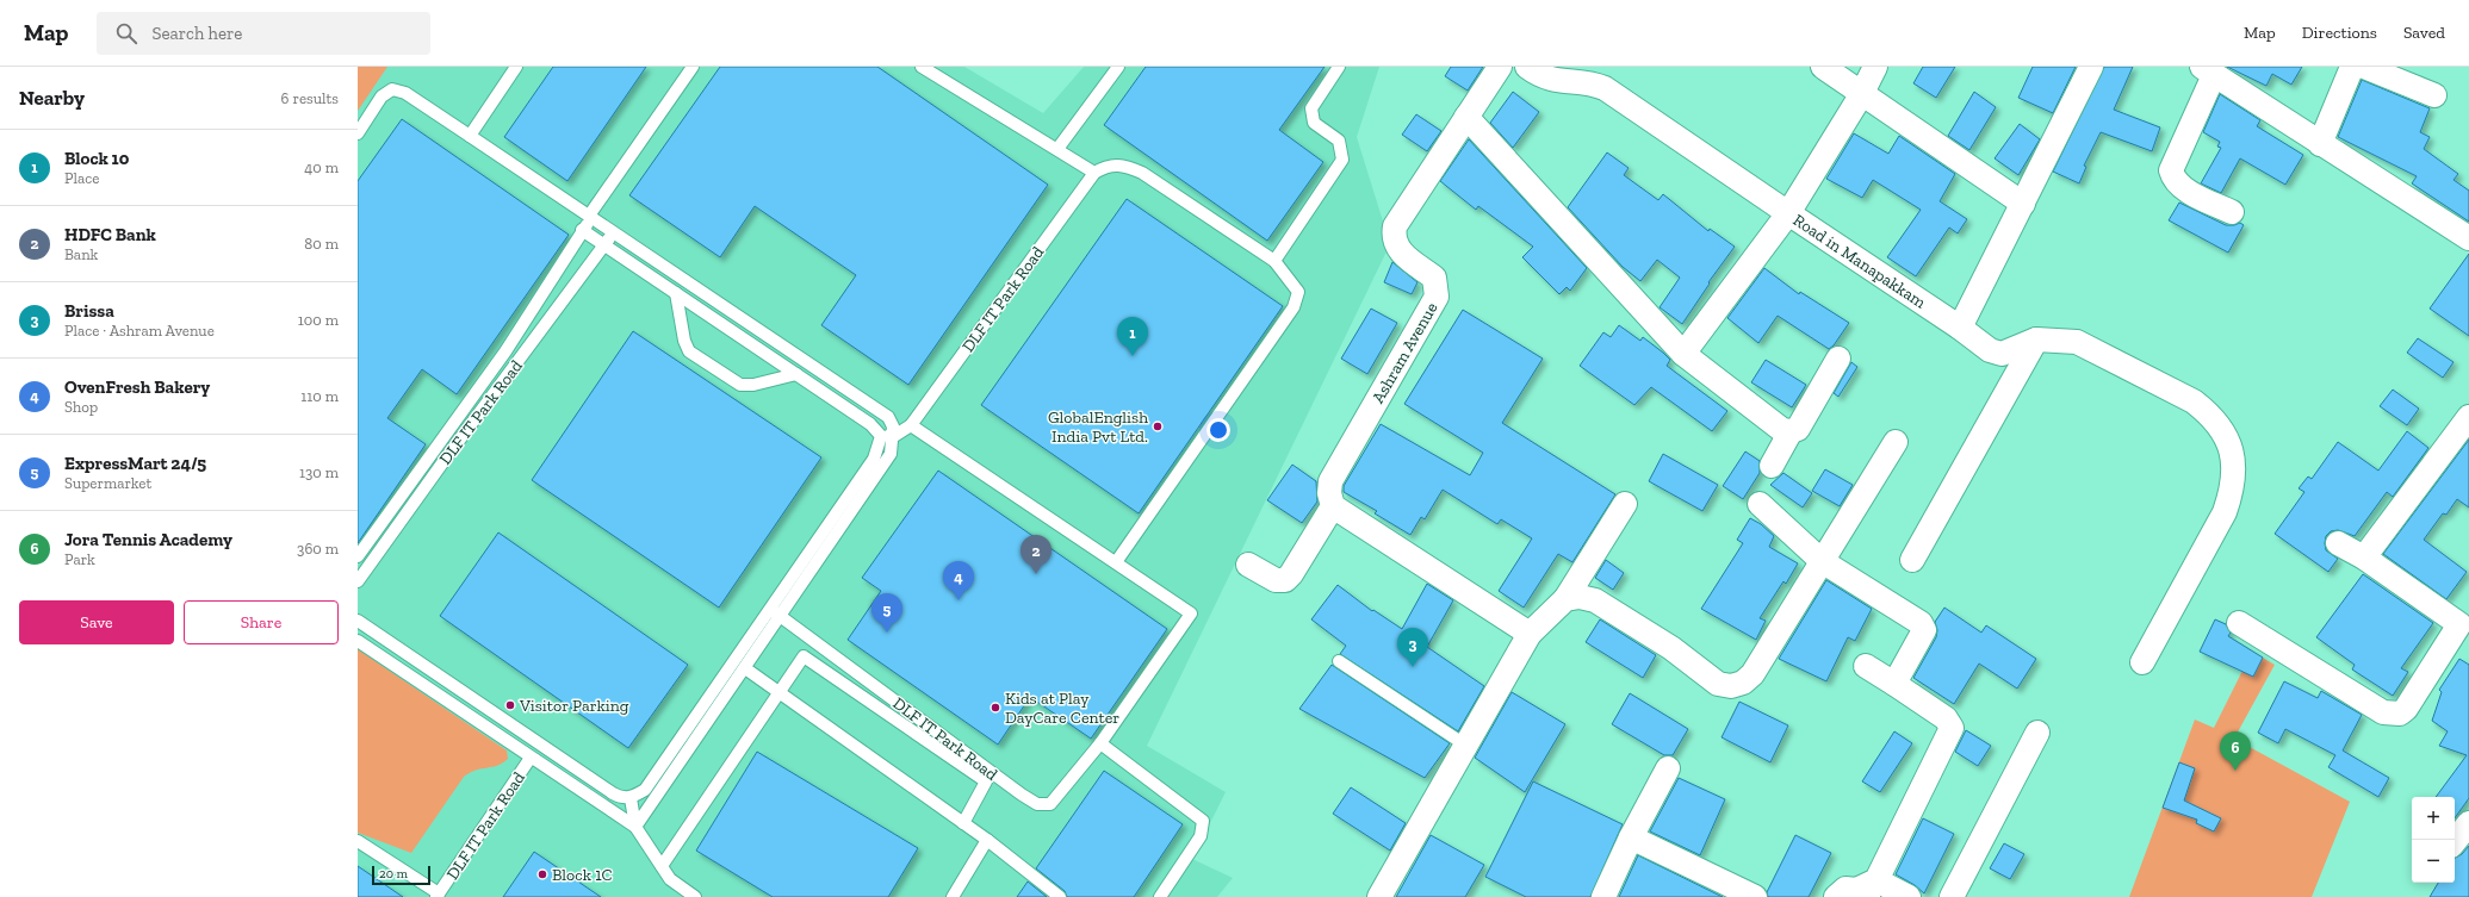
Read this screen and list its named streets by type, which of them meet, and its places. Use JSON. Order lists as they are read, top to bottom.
{
  "streets": {
    "street": ["Road in Manapakkam", "Ashram Avenue"],
    "lane": ["DLF IT Park Road"]
  },
  "places": [
    "GlobalEnglish India Pvt Ltd.",
    "Visitor Parking",
    "Kids at Play DayCare Center",
    "Block 1C"
  ],
  "scale_bar": "20 m",
  "page": {
    "header": "Map",
    "search": "Search here",
    "nav": ["Map", "Directions", "Saved"],
    "heading": ["Nearby", "6 results"],
    "list": [
      {
        "mark": "1",
        "name": "Block 10",
        "note": "Place",
        "value": "40 m"
      },
      {
        "mark": "2",
        "name": "HDFC Bank",
        "note": "Bank",
        "value": "80 m"
      },
      {
        "mark": "3",
        "name": "Brissa",
        "note": "Place · Ashram Avenue",
        "value": "100 m"
      },
      {
        "mark": "4",
        "name": "OvenFresh Bakery",
        "note": "Shop",
        "value": "110 m"
      },
      {
        "mark": "5",
        "name": "ExpressMart 24/5",
        "note": "Supermarket",
        "value": "130 m"
      },
      {
        "mark": "6",
        "name": "Jora Tennis Academy",
        "note": "Park",
        "value": "360 m"
      }
    ],
    "pins": [
      "1",
      "2",
      "4",
      "5",
      "3",
      "6"
    ],
    "buttons": ["Save", "Share"],
    "map_buttons": ["+", "−"],
    "scale": "20 m"
  }
}
